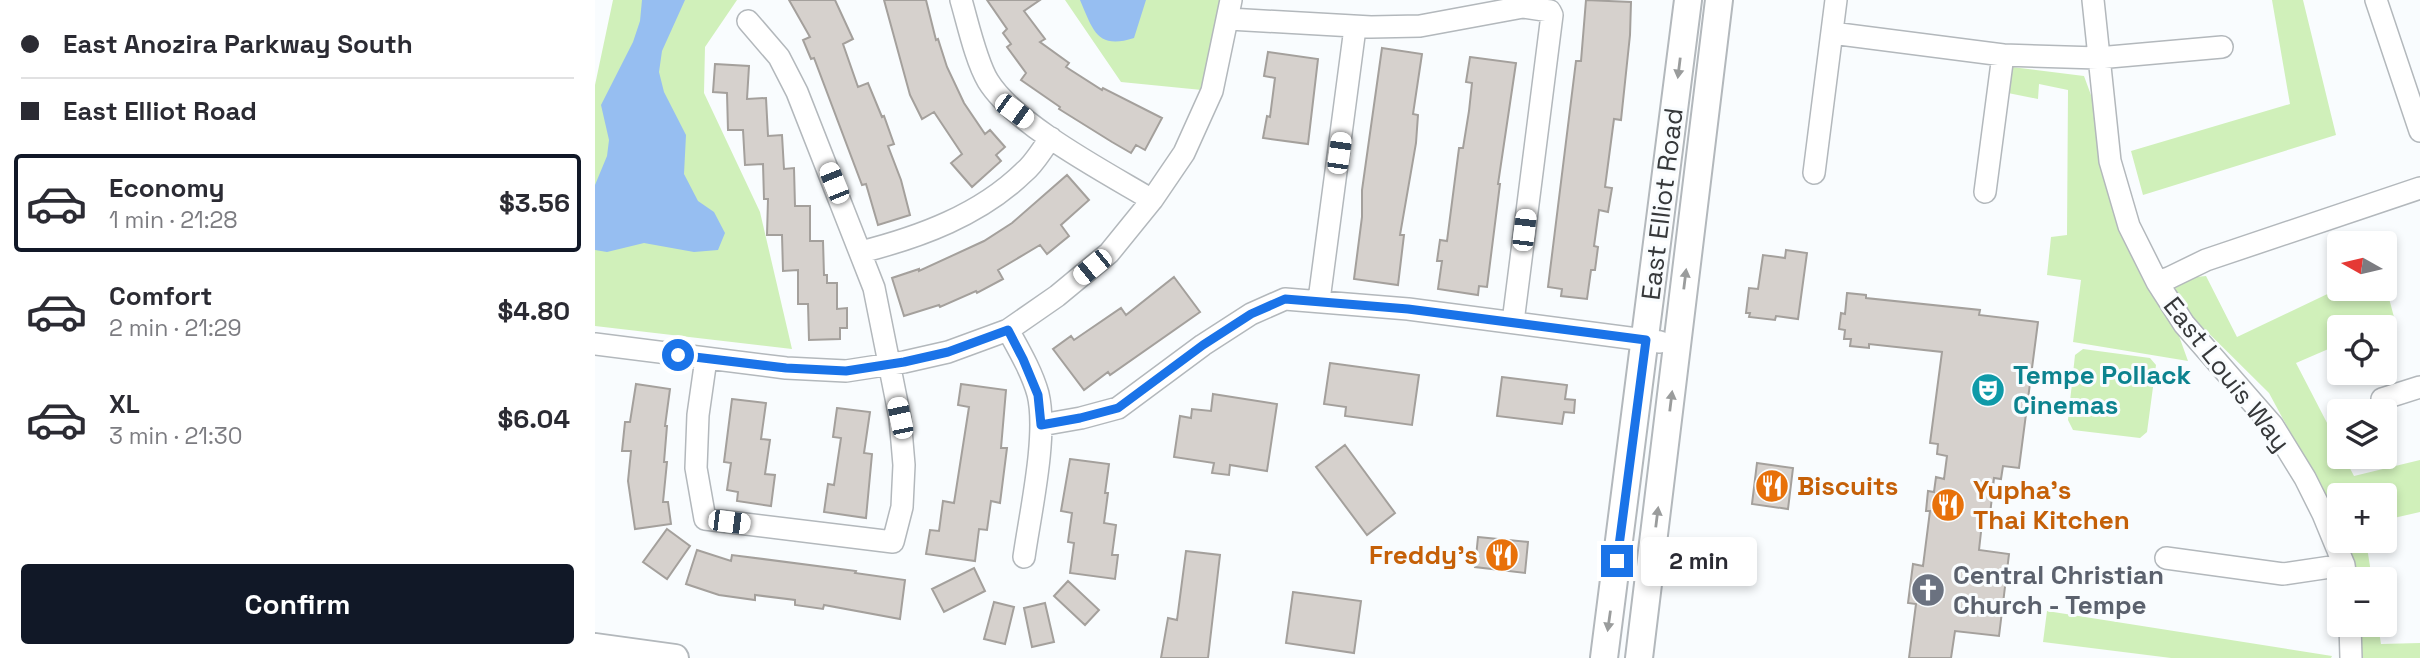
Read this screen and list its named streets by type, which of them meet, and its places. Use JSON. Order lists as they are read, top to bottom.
{
  "streets": {
    "main road": ["East Elliot Road"],
    "street": ["East Louis Way"]
  },
  "places": {
    "theatre": ["Tempe Pollack Cinemas"],
    "restaurant": ["Biscuits", "Yupha's Thai Kitchen", "Freddy's"],
    "church": ["Central Christian Church - Tempe"]
  },
  "north": "left",
  "page": {
    "banner": ["East Anozira Parkway South", "East Elliot Road"],
    "list": [
      {
        "name": "Economy",
        "note": "1 min · 21:28",
        "value": "$3.56"
      },
      {
        "name": "Comfort",
        "note": "2 min · 21:29",
        "value": "$4.80"
      },
      {
        "name": "XL",
        "note": "3 min · 21:30",
        "value": "$6.04"
      }
    ],
    "map_buttons": ["+", "−"],
    "bubble": "2 min",
    "buttons": "Confirm"
  }
}
